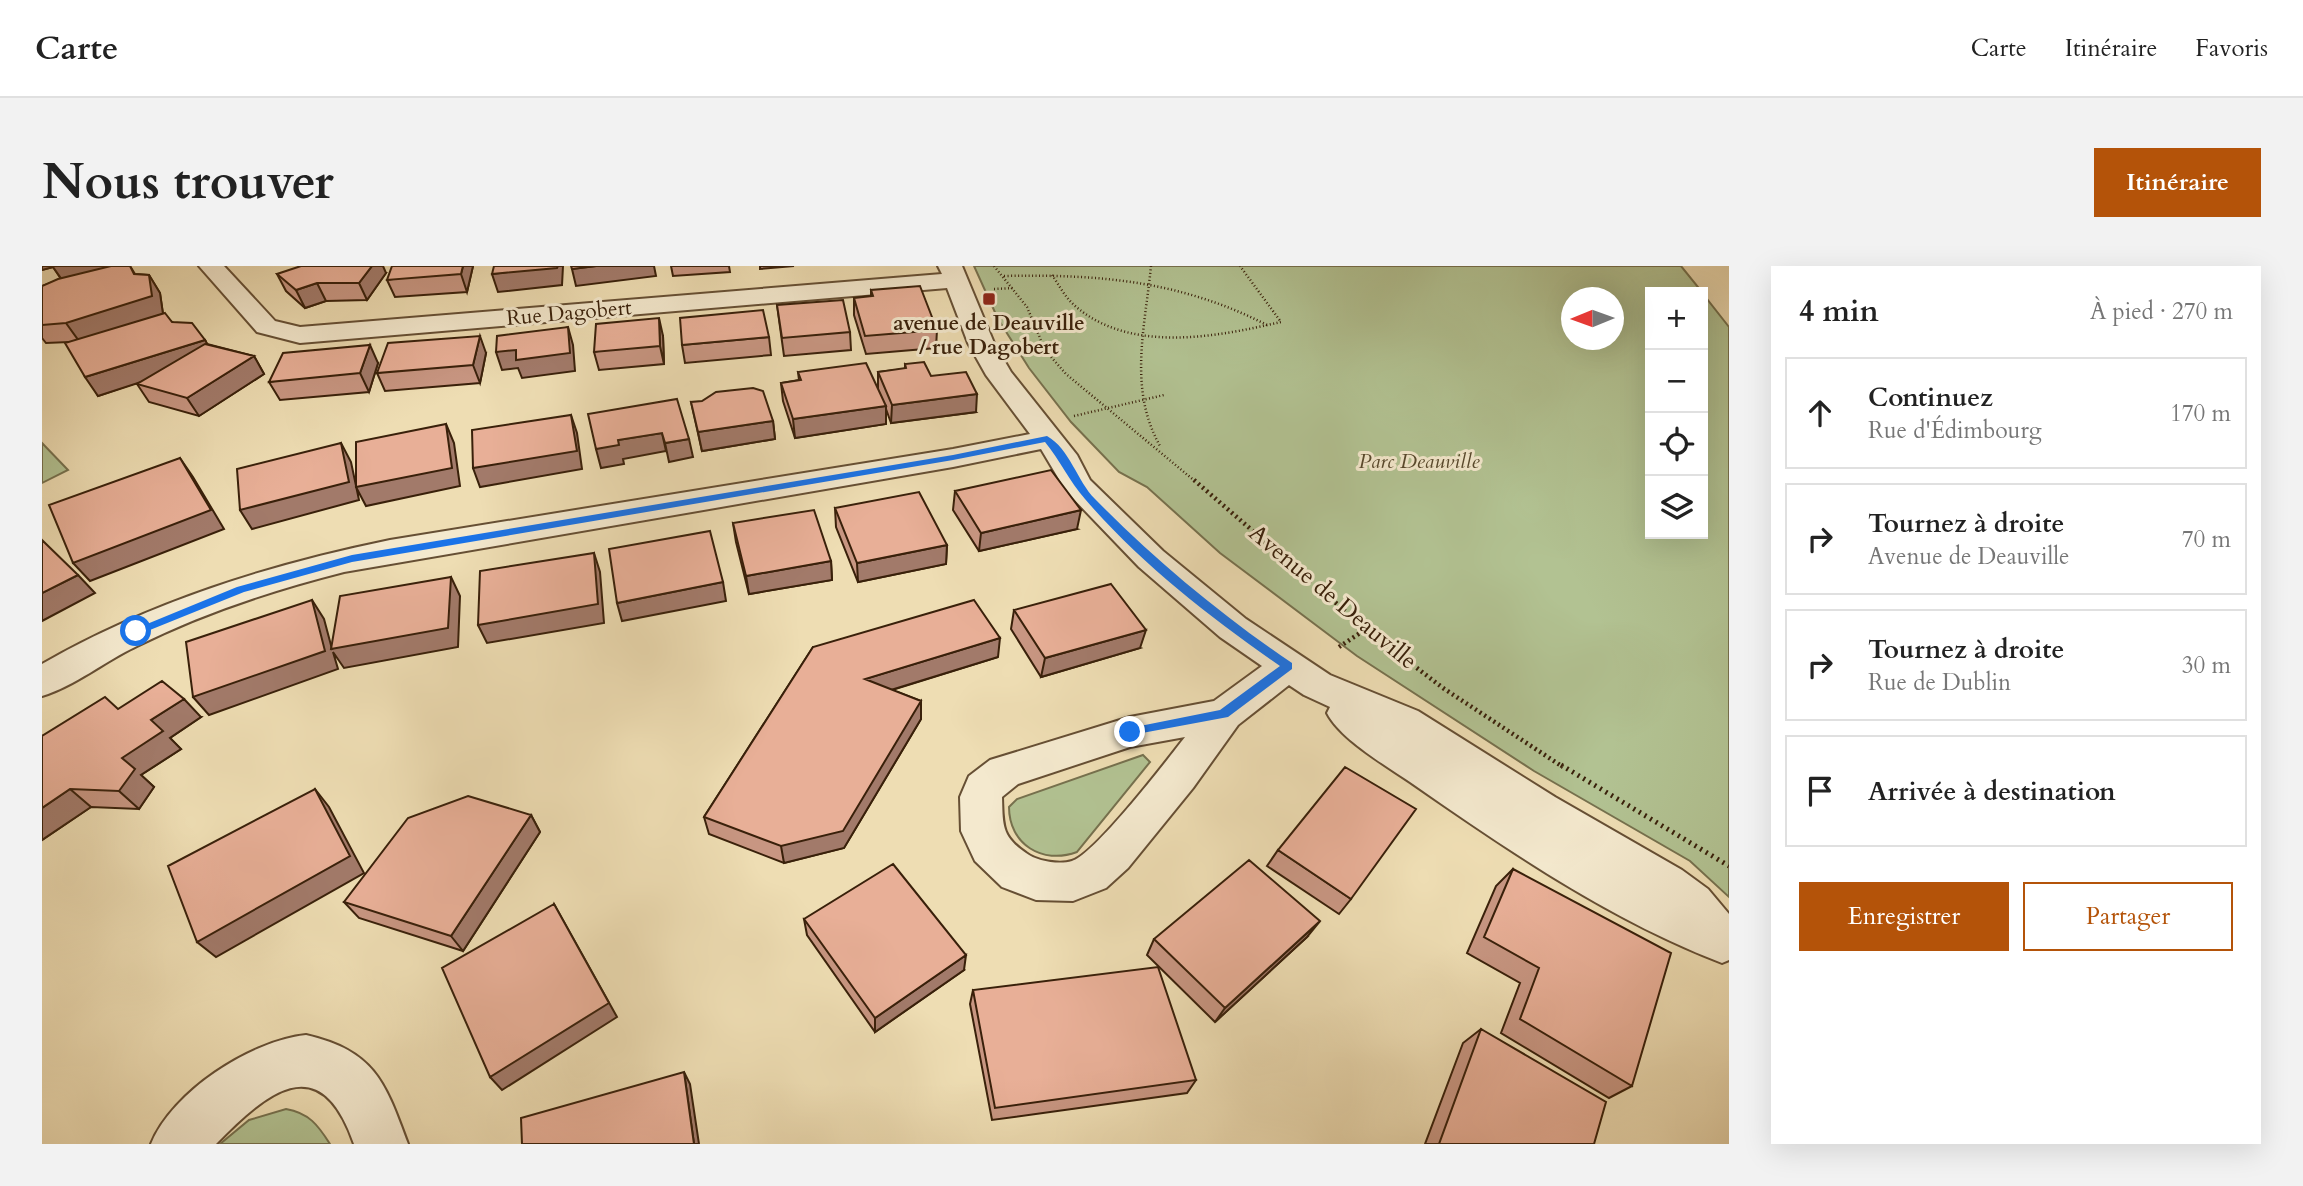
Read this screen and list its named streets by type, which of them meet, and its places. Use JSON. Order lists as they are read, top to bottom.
{
  "streets": {
    "street": ["Rue Dagobert"],
    "path": ["Avenue de Deauville"]
  },
  "parks": ["Parc Deauville"],
  "places": {
    "transit": ["avenue de Deauville / rue Dagobert"]
  },
  "north": "left",
  "page": {
    "header": "Carte",
    "nav": ["Carte", "Itinéraire", "Favoris"],
    "buttons": [
      "Itinéraire",
      ["Enregistrer", "Partager"]
    ],
    "title": "Nous trouver",
    "heading": ["4 min", "À pied · 270 m"],
    "map_buttons": ["+", "−"],
    "list": [
      ["Continuez", "Rue d'Édimbourg", "170 m"],
      ["Tournez à droite", "Avenue de Deauville", "70 m"],
      ["Tournez à droite", "Rue de Dublin", "30 m"],
      "Arrivée à destination"
    ]
  }
}
